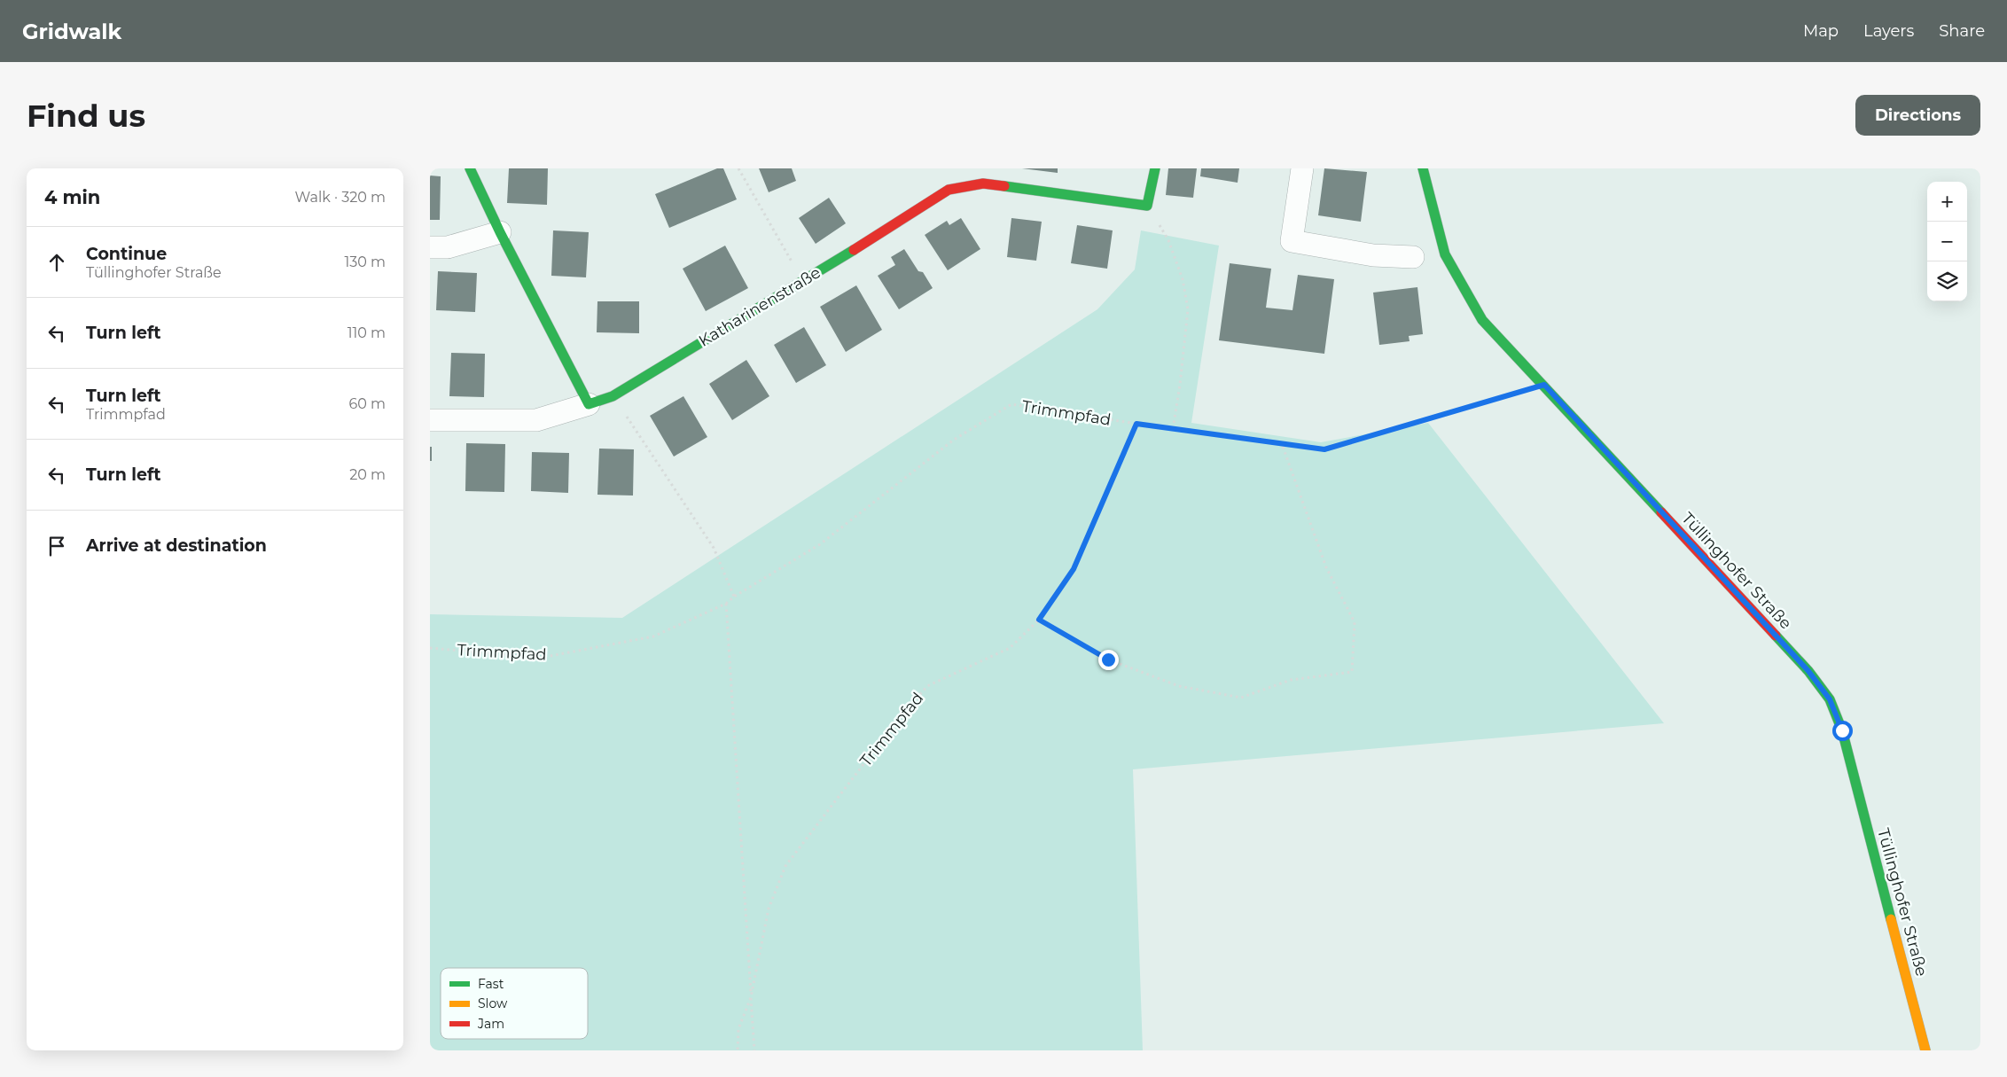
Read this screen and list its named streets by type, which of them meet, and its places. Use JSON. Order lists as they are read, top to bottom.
{
  "streets": {
    "street": ["Katharinenstraße", "Tüllinghofer Straße"],
    "path": ["Trimmpfad"]
  },
  "legend": ["Fast", "Slow", "Jam"],
  "page": {
    "header": "Gridwalk",
    "nav": ["Map", "Layers", "Share"],
    "buttons": "Directions",
    "title": "Find us",
    "heading": ["4 min", "Walk · 320 m"],
    "map_buttons": ["+", "−"],
    "list": [
      ["Continue", "Tüllinghofer Straße", "130 m"],
      ["Turn left", "110 m"],
      ["Turn left", "Trimmpfad", "60 m"],
      ["Turn left", "20 m"],
      "Arrive at destination"
    ]
  }
}
